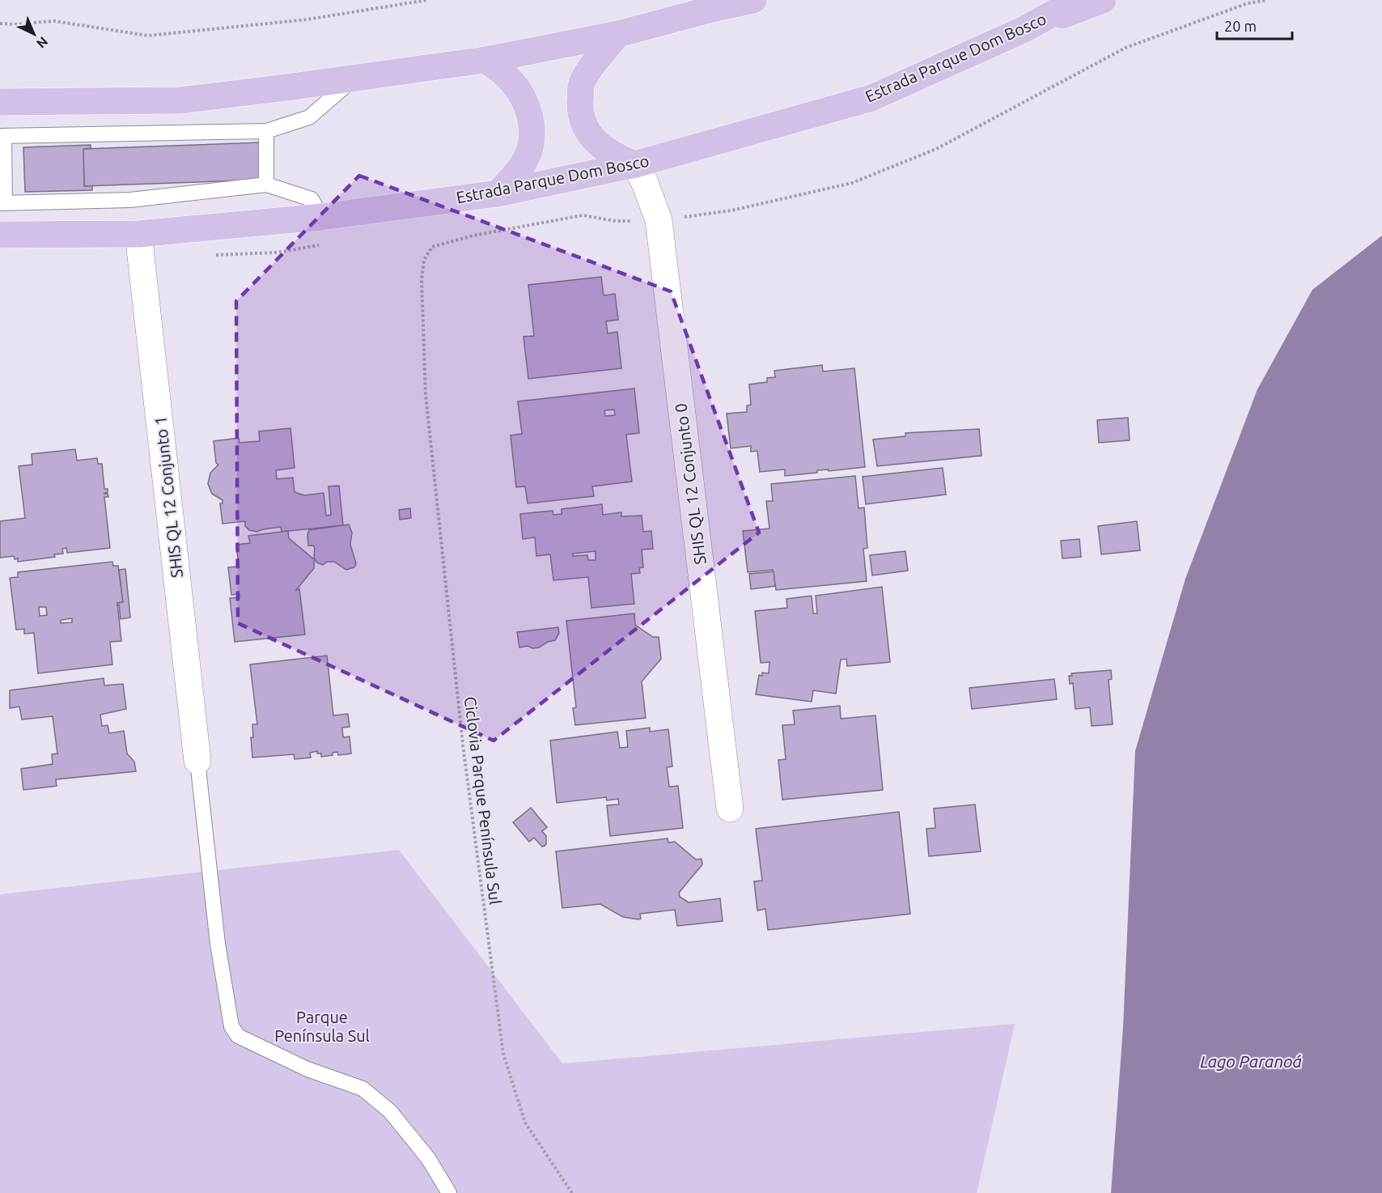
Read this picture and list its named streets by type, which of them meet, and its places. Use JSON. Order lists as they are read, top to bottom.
{
  "streets": {
    "main road": ["Estrada Parque Dom Bosco"],
    "street": ["SHIS QL 12 Conjunto 0", "SHIS QL 12 Conjunto 1"],
    "path": ["Ciclovia Parque Península Sul"]
  },
  "crossings": [
    ["Estrada Parque Dom Bosco", "SHIS QL 12 Conjunto 0"],
    ["Estrada Parque Dom Bosco", "SHIS QL 12 Conjunto 1"],
    ["SHIS QL 12 Conjunto 0", "Ciclovia Parque Península Sul"]
  ],
  "water": ["Lago Paranoá"],
  "parks": ["Parque Península Sul"],
  "scale_bar": "20 m",
  "north": "bottom right"
}
